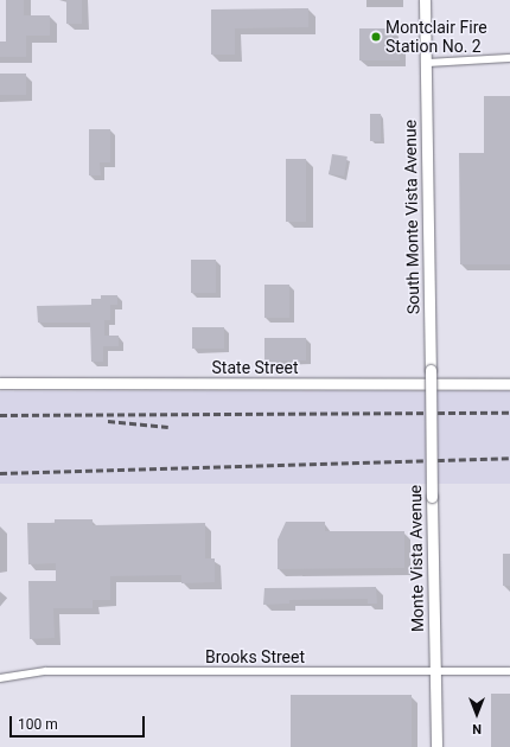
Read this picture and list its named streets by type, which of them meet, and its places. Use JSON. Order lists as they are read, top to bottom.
{
  "streets": {
    "main road": ["South Monte Vista Avenue", "State Street", "Monte Vista Avenue"],
    "street": ["Brooks Street"]
  },
  "crossings": [
    ["South Monte Vista Avenue", "Monte Vista Avenue"],
    ["Monte Vista Avenue", "Brooks Street"]
  ],
  "places": ["Montclair Fire Station No. 2"],
  "scale_bar": "100 m",
  "north": "bottom"
}
